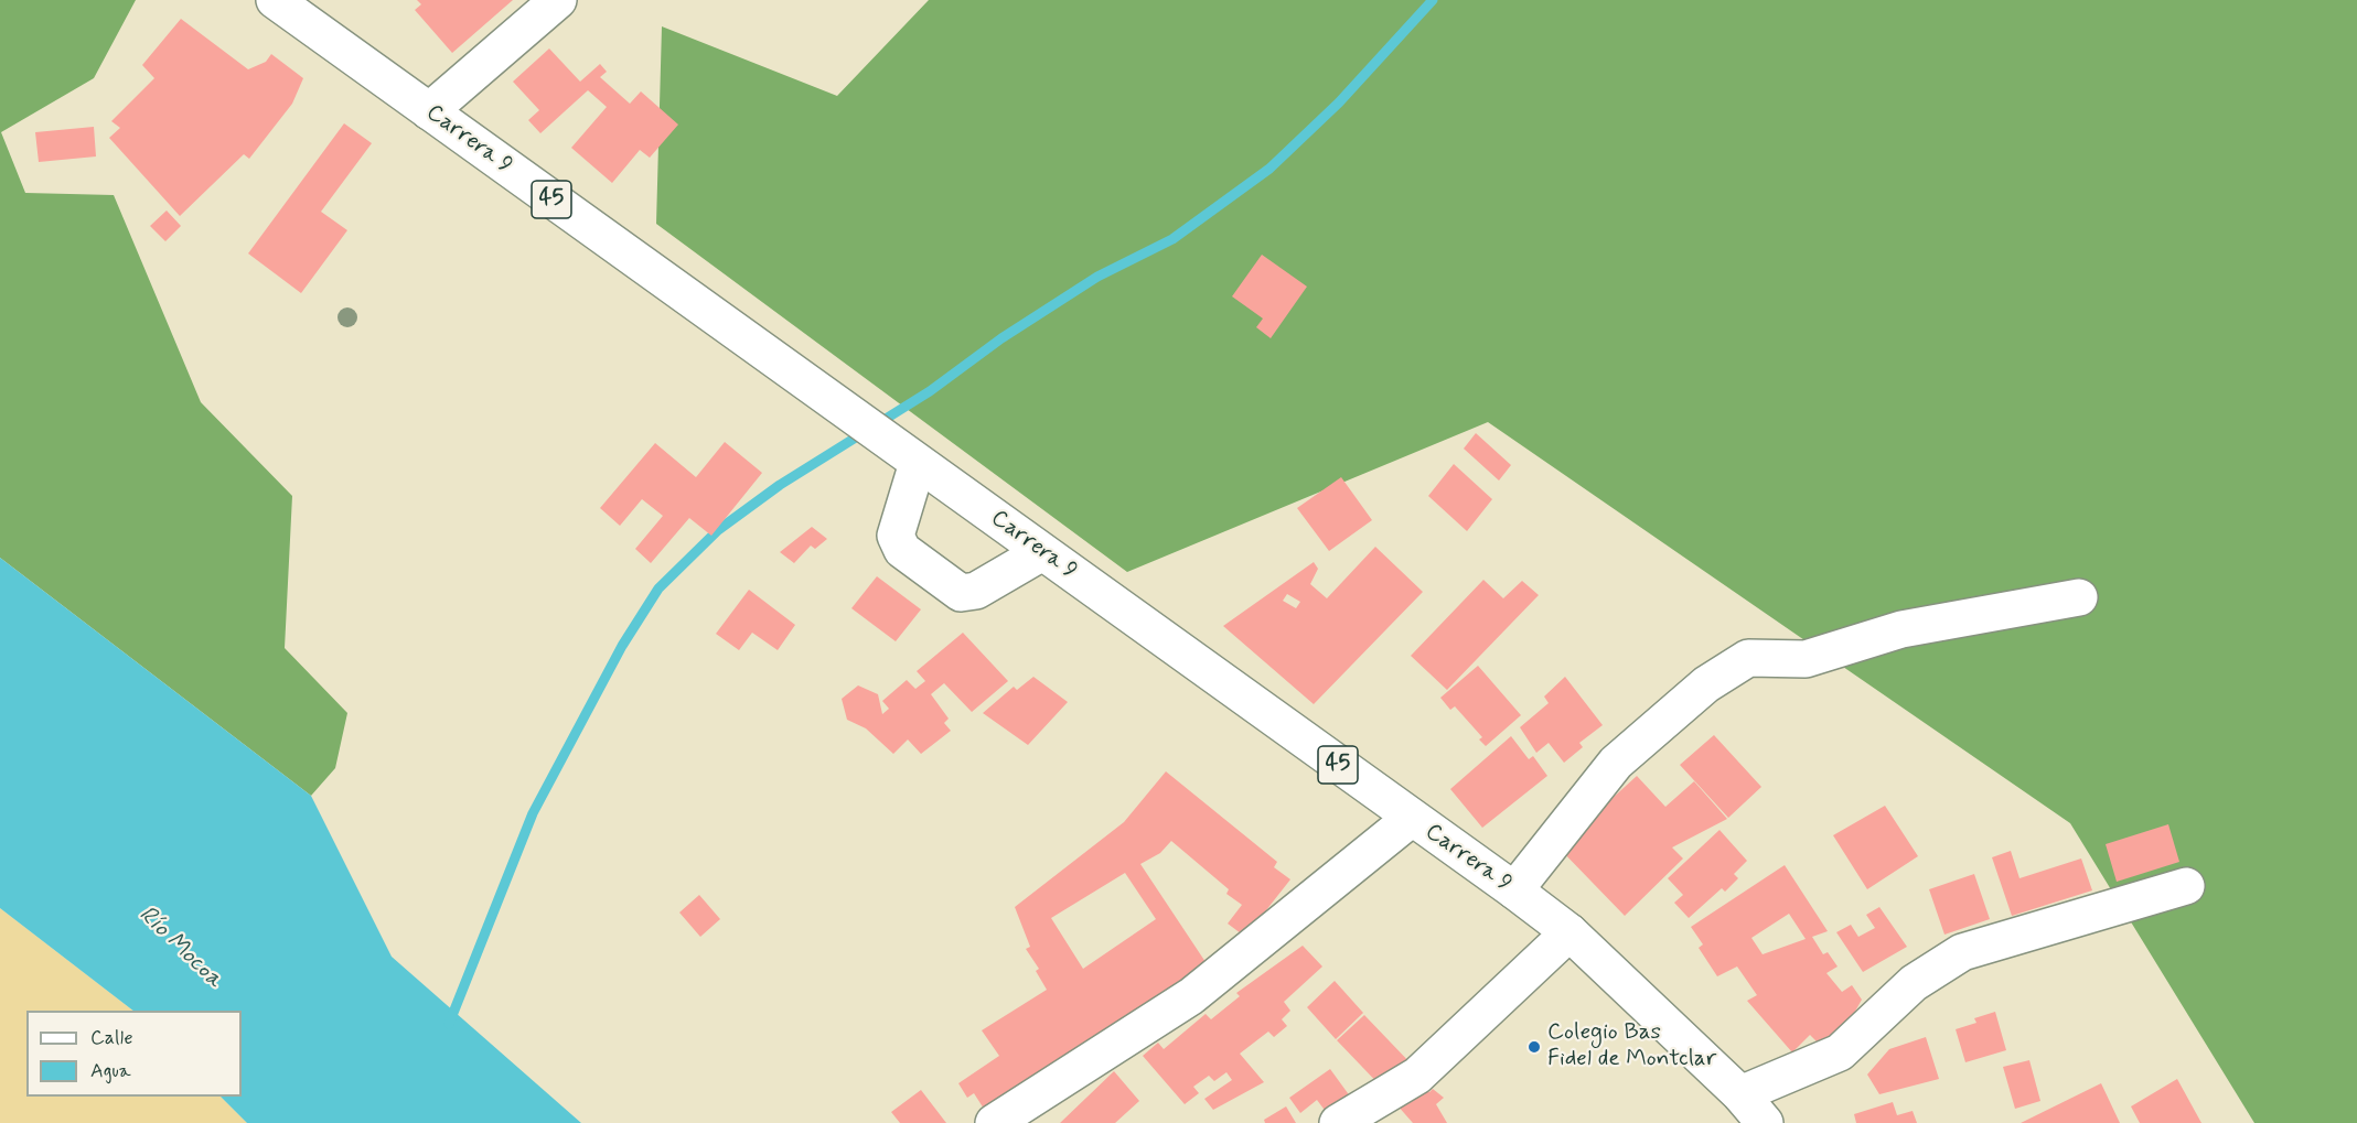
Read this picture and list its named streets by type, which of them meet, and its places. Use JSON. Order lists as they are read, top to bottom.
{
  "streets": {
    "main road": ["Carrera 9", "45"]
  },
  "water": ["Río Mocoa"],
  "places": ["Colegio Bas Fidel de Montclar"],
  "legend": ["Calle", "Agua"]
}
